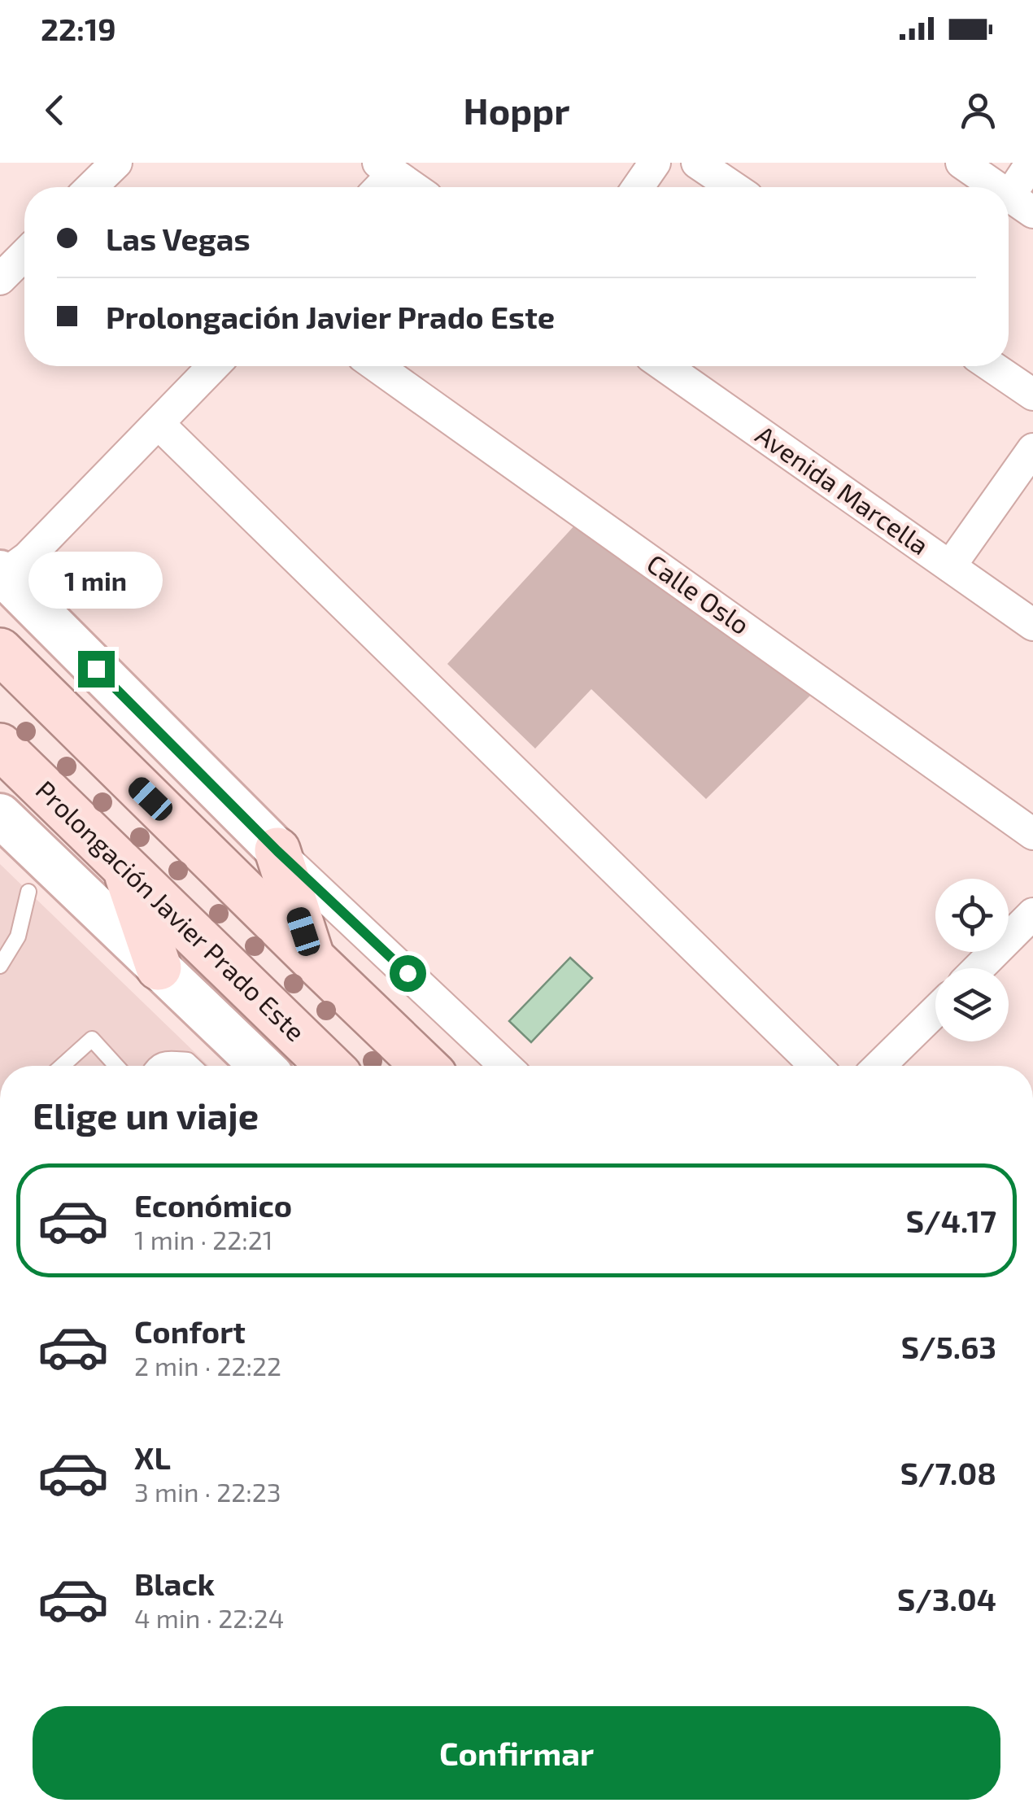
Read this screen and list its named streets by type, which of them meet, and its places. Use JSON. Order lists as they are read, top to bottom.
{
  "streets": {
    "main road": ["Prolongación Javier Prado Este"],
    "street": ["Avenida Marcella", "Calle Oslo"]
  },
  "page": {
    "status": "22:19",
    "header": "Hoppr",
    "banner": ["Las Vegas", "Prolongación Javier Prado Este"],
    "bubble": "1 min",
    "heading": "Elige un viaje",
    "list": [
      {
        "name": "Económico",
        "note": "1 min · 22:21",
        "value": "S/4.17"
      },
      {
        "name": "Confort",
        "note": "2 min · 22:22",
        "value": "S/5.63"
      },
      {
        "name": "XL",
        "note": "3 min · 22:23",
        "value": "S/7.08"
      },
      {
        "name": "Black",
        "note": "4 min · 22:24",
        "value": "S/3.04"
      }
    ],
    "buttons": "Confirmar"
  }
}
